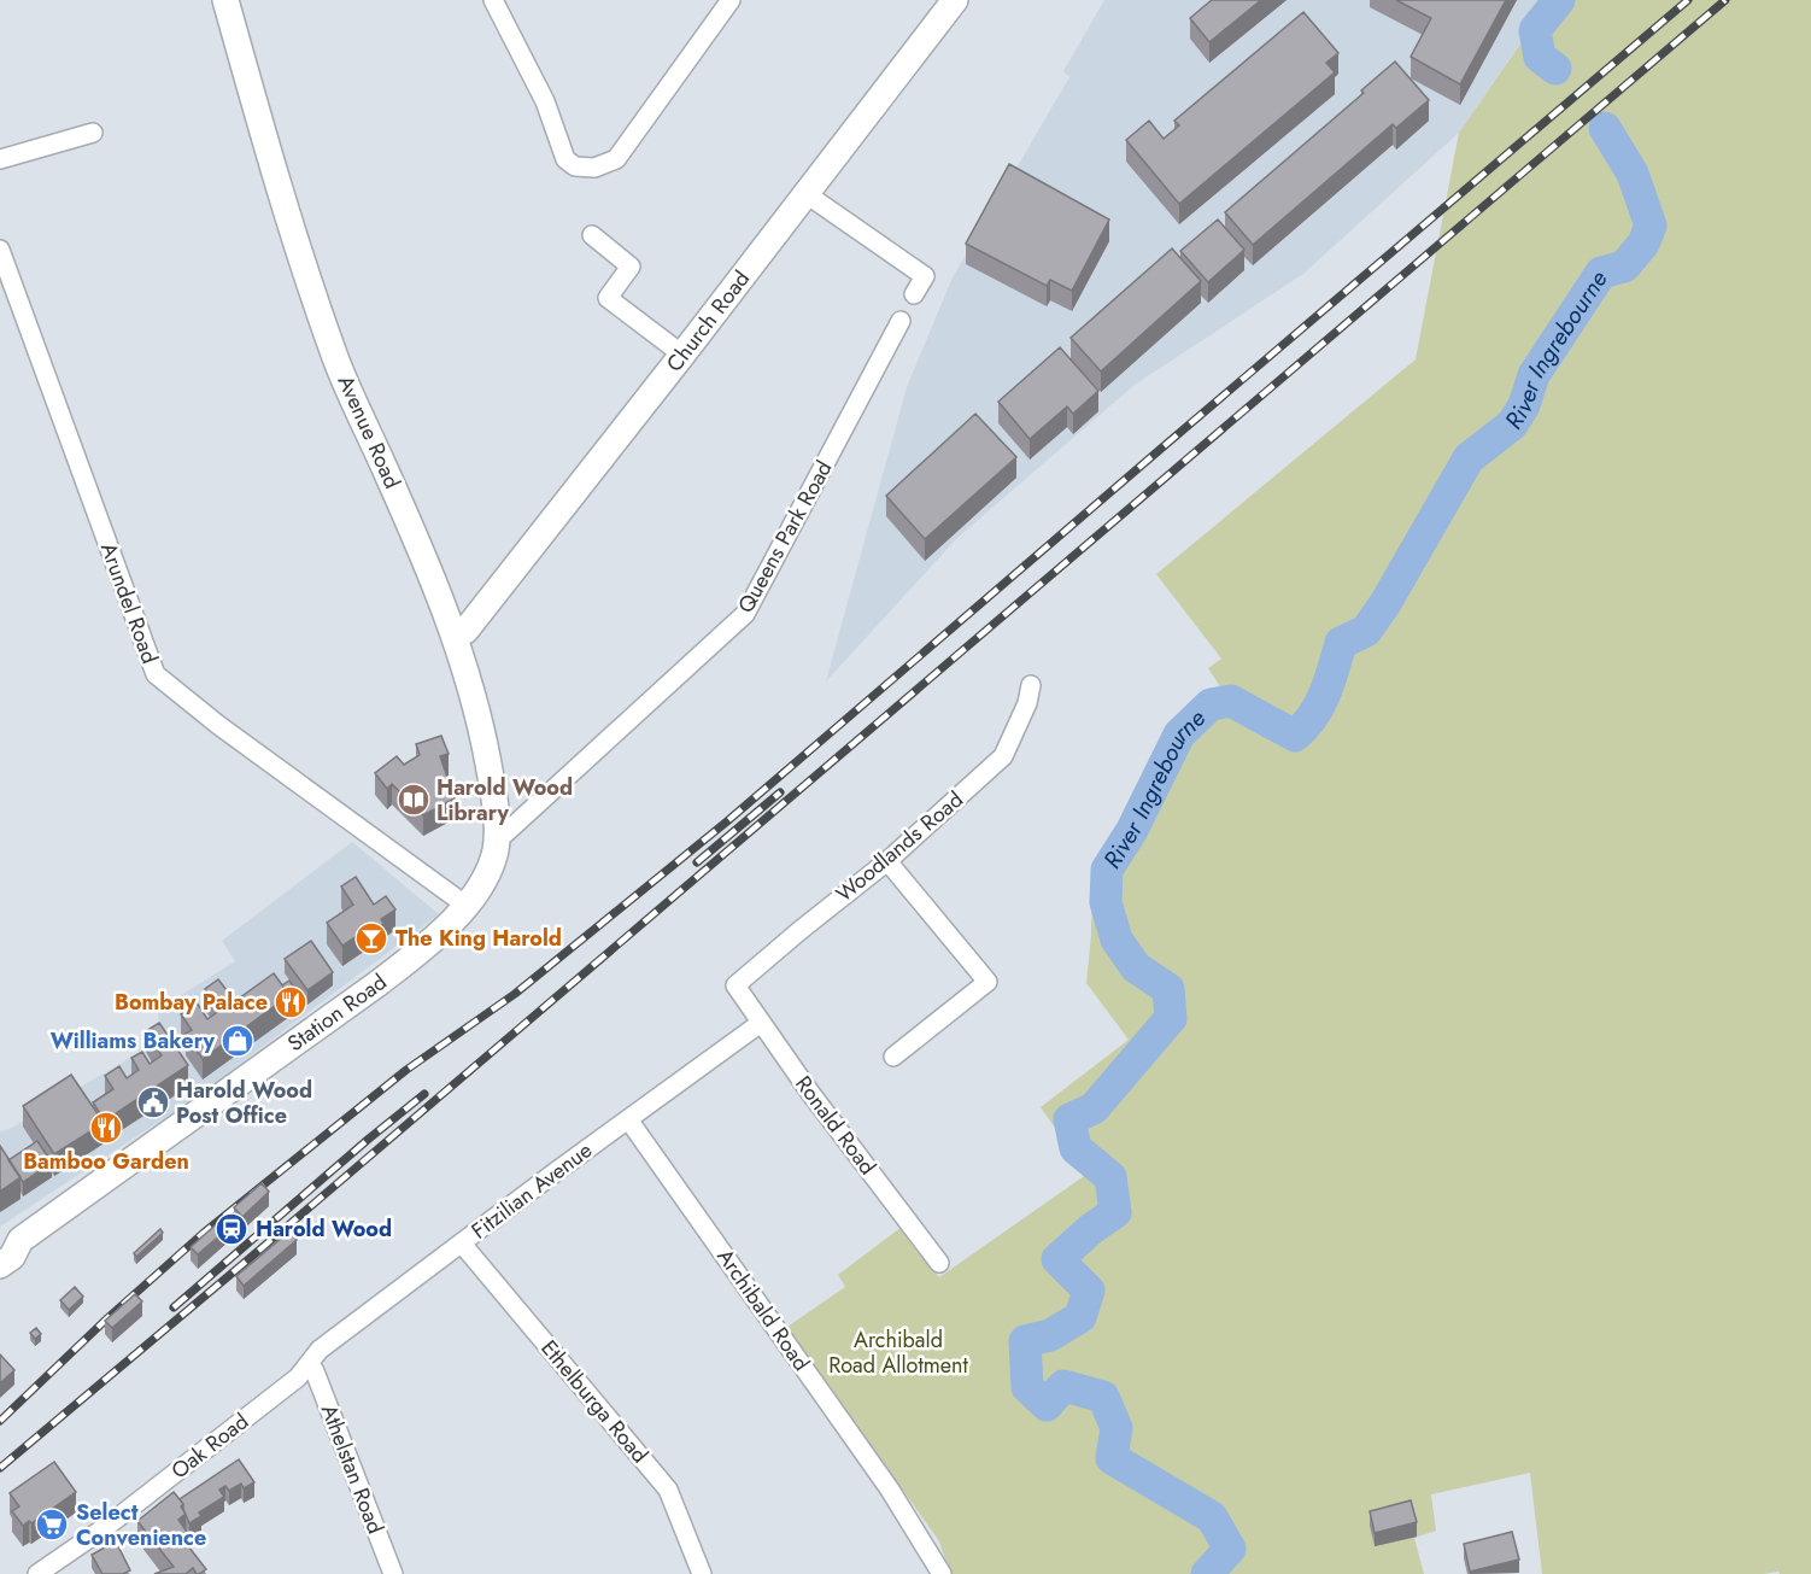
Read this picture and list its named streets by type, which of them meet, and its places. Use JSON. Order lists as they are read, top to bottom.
{
  "streets": {
    "street": [
      "Church Road",
      "Avenue Road",
      "Queens Park Road",
      "Arundel Road",
      "Woodlands Road",
      "Station Road",
      "Ronald Road",
      "Fitzilian Avenue",
      "Archibald Road",
      "Ethelburga Road",
      "Oak Road",
      "Athelstan Road"
    ]
  },
  "crossings": [
    ["Church Road", "Avenue Road"],
    ["Avenue Road", "Queens Park Road"],
    ["Avenue Road", "Station Road"],
    ["Arundel Road", "Station Road"],
    ["Woodlands Road", "Ronald Road"],
    ["Ronald Road", "Fitzilian Avenue"],
    ["Fitzilian Avenue", "Archibald Road"],
    ["Fitzilian Avenue", "Ethelburga Road"],
    ["Fitzilian Avenue", "Oak Road"],
    ["Fitzilian Avenue", "Athelstan Road"],
    ["Oak Road", "Athelstan Road"]
  ],
  "water": ["River Ingrebourne"],
  "parks": ["Archibald Road Allotment"],
  "places": {
    "library": ["Harold Wood Library"],
    "bar": ["The King Harold"],
    "restaurant": ["Bombay Palace", "Bamboo Garden"],
    "shop": ["Williams Bakery"],
    "public building": ["Harold Wood Post Office"],
    "station": ["Harold Wood"],
    "supermarket": ["Select Convenience"]
  }
}
